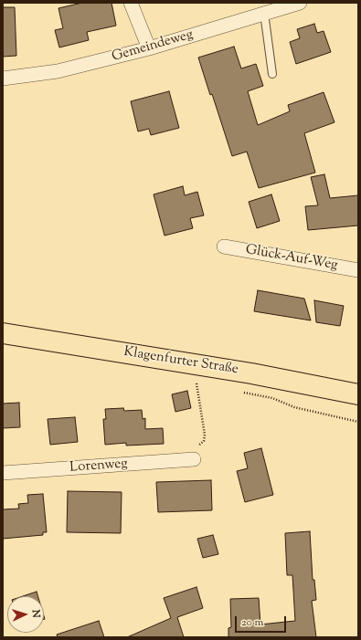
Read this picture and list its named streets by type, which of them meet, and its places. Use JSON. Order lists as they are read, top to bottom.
{
  "streets": {
    "main road": ["Klagenfurter Straße"],
    "street": ["Gemeindeweg", "Glück-Auf-Weg", "Lorenweg"]
  },
  "scale_bar": "20 m",
  "north": "right"
}
